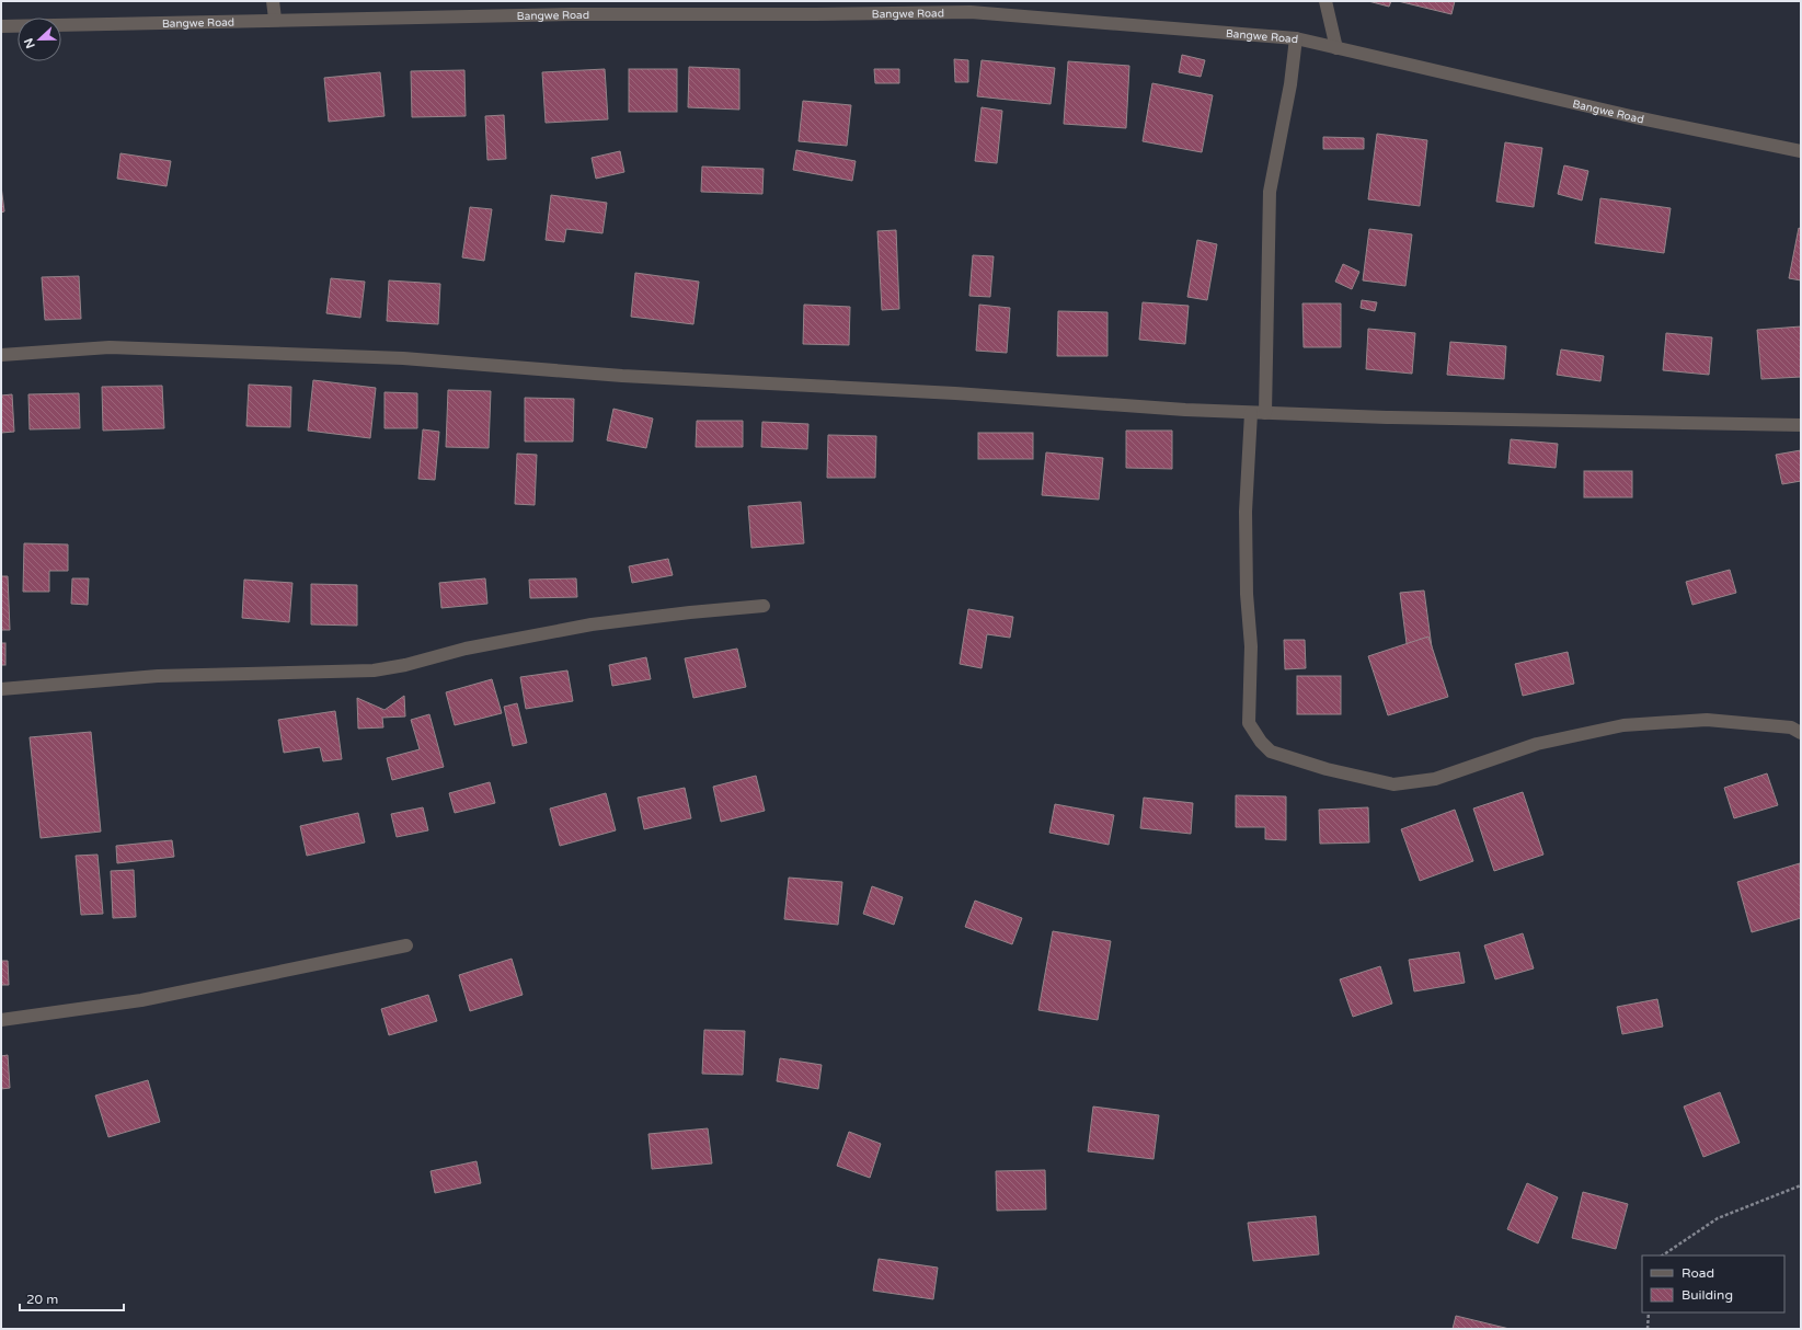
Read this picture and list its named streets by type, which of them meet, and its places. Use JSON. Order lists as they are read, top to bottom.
{
  "streets": {
    "street": ["Bangwe Road"]
  },
  "legend": ["Road", "Building"],
  "scale_bar": "20 m",
  "north": "left"
}
